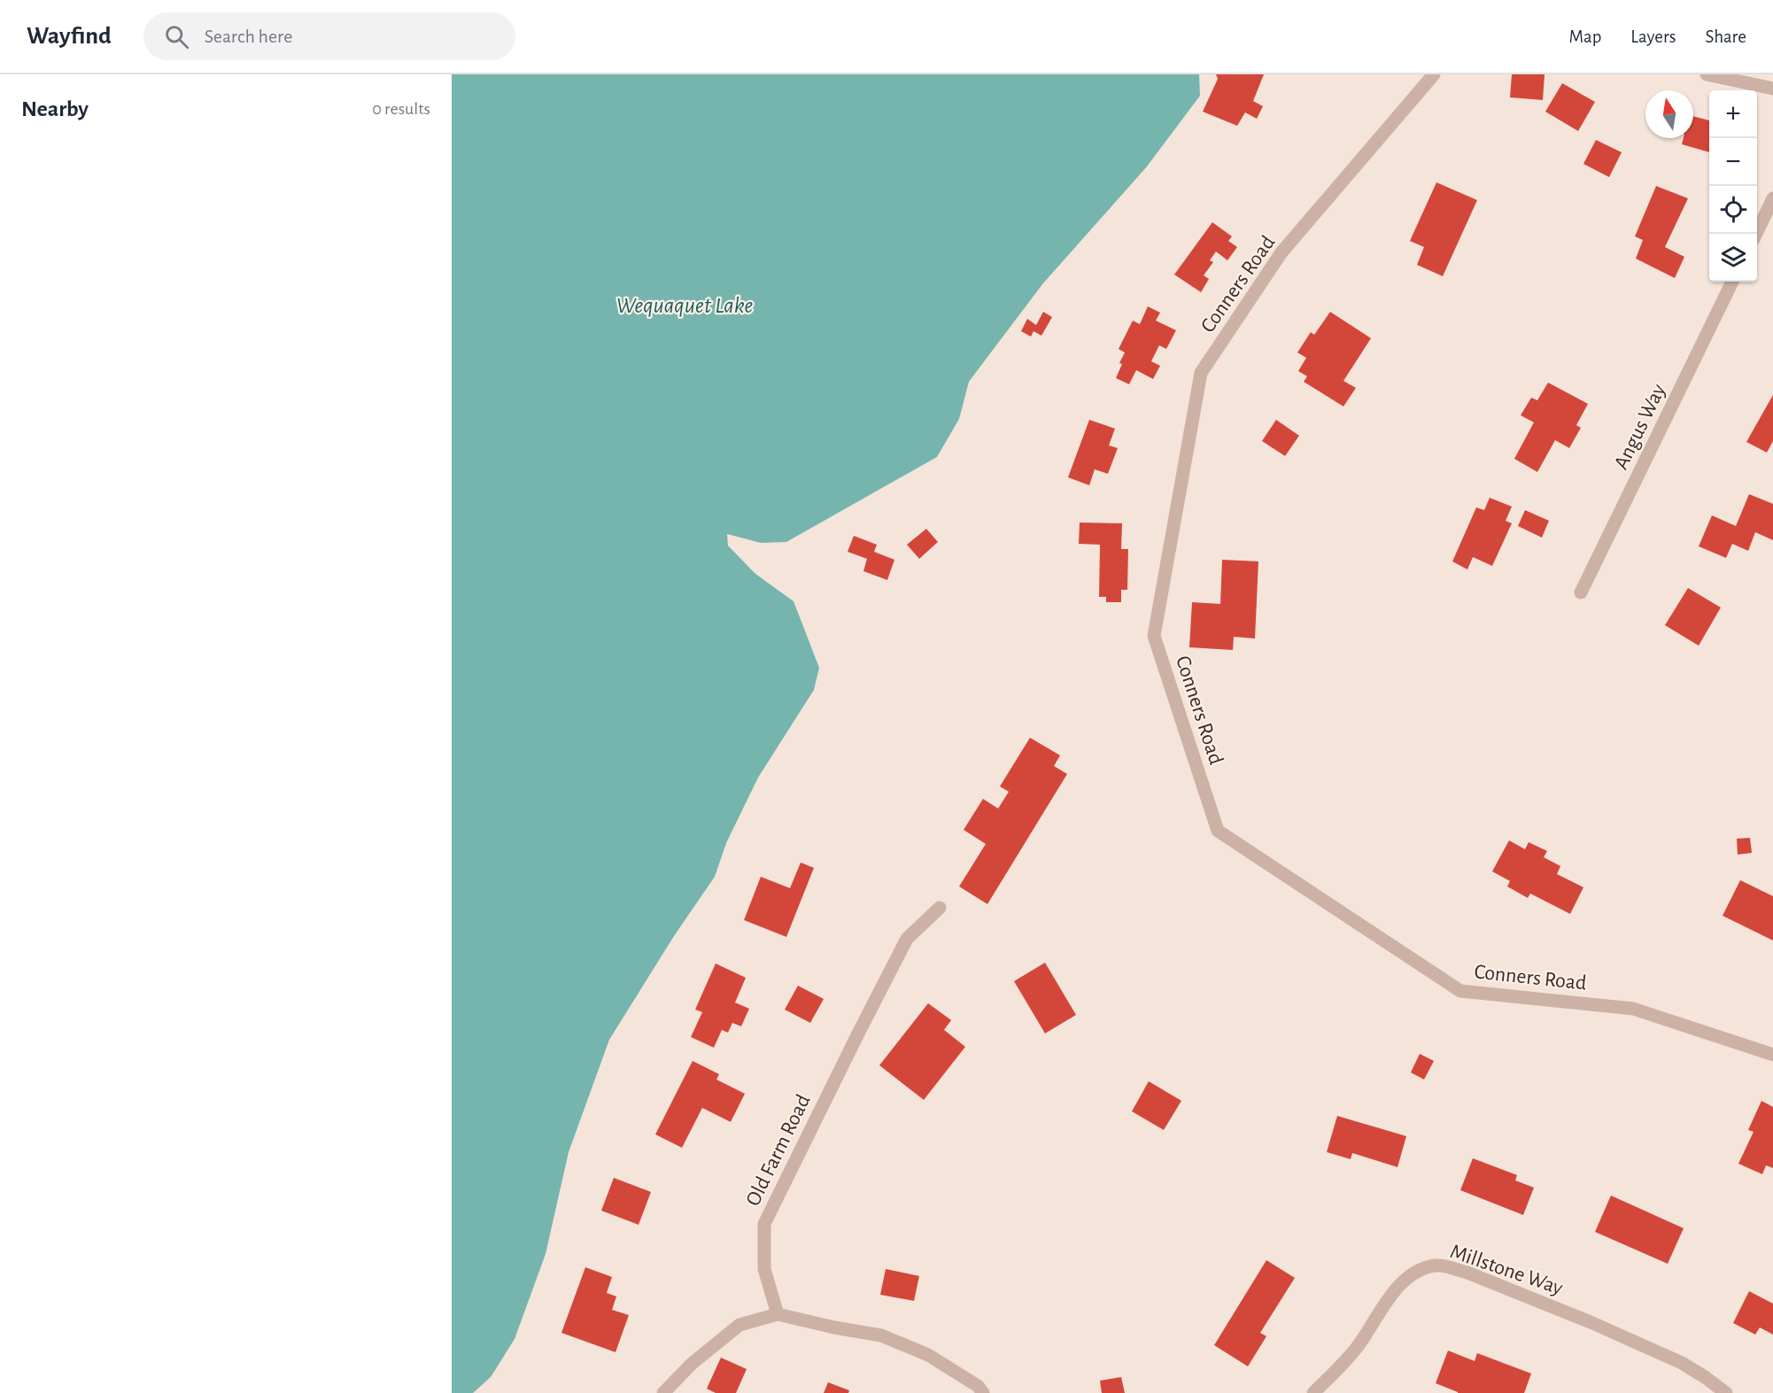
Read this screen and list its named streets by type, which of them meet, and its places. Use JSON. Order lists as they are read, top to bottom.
{
  "streets": {
    "street": [
      "Conners Road",
      "Angus Way",
      "Old Farm Road",
      "Millstone Way"
    ]
  },
  "water": ["Wequaquet Lake"],
  "north": "top",
  "page": {
    "header": "Wayfind",
    "search": "Search here",
    "nav": ["Map", "Layers", "Share"],
    "heading": ["Nearby", "0 results"],
    "map_buttons": ["+", "−"]
  }
}
